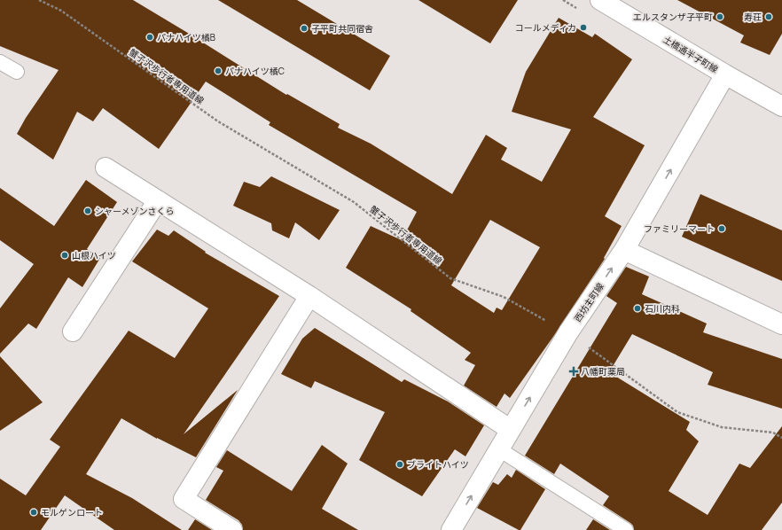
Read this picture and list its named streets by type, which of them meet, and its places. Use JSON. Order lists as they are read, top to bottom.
{
  "streets": {
    "street": ["土橋通半子町線", "西坊主町線"],
    "path": ["蟹子沢歩行者専用道線"]
  },
  "crossings": [
    ["土橋通半子町線", "西坊主町線"],
    ["蟹子沢歩行者専用道線", "西坊主町線"]
  ],
  "one_way": ["西坊主町線"],
  "places": {
    "other": [
      "エルスタンザ子平町",
      "寿荘",
      "コールメディカ",
      "子平町共同宿舎",
      "パナハイツ橘B",
      "パナハイツ橘C",
      "シャーメゾンさくら",
      "ファミリーマート",
      "山根ハイツ",
      "石川内科",
      "ブライトハイツ",
      "モルゲンロート"
    ],
    "health": ["八幡町薬局"]
  }
}
